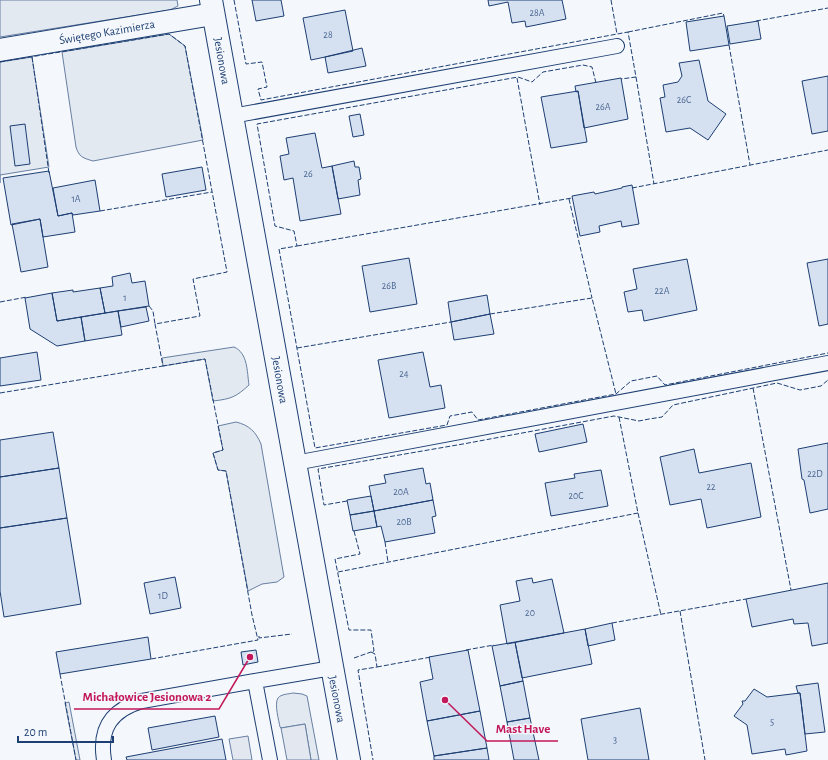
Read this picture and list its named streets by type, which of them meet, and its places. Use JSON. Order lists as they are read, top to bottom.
{
  "streets": {
    "street": ["Świętego Kazimierza", "Jesionowa"]
  },
  "crossings": [
    ["Świętego Kazimierza", "Jesionowa"]
  ],
  "places": ["Michałowice Jesionowa 2", "Mast Have"],
  "house_numbers": [
    "28A",
    "28",
    "26C",
    "26A",
    "26",
    "1A",
    "26B",
    "22A",
    "1",
    "24",
    "22D",
    "22",
    "20A",
    "20C",
    "20B",
    "1D",
    "20",
    "5",
    "3"
  ],
  "scale_bar": "20 m"
}
